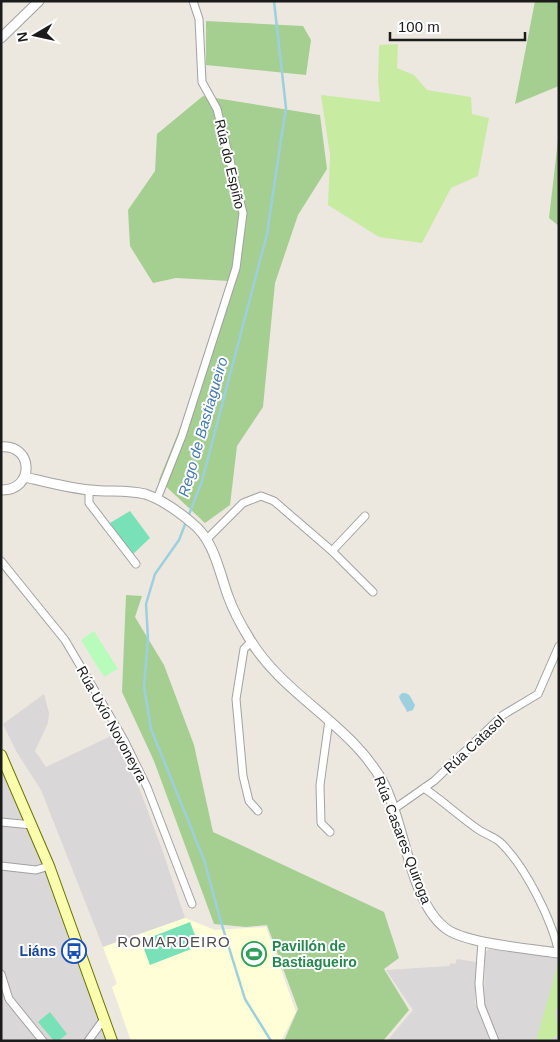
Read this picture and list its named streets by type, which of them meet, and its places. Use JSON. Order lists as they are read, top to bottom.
{
  "streets": {
    "street": [
      "Rúa do Espiño",
      "Rúa Uxío Novoneyra",
      "Rúa Catasol",
      "Rúa Casares Quiroga"
    ]
  },
  "crossings": [
    ["Rúa do Espiño", "Rúa Casares Quiroga"],
    ["Rúa Catasol", "Rúa Casares Quiroga"]
  ],
  "districts": ["ROMARDEIRO"],
  "water": ["Rego de Bastiagueiro"],
  "places": {
    "bus stop": ["Liáns"],
    "sports": ["Pavillón de Bastiagueiro"]
  },
  "scale_bar": "100 m",
  "north": "left"
}
